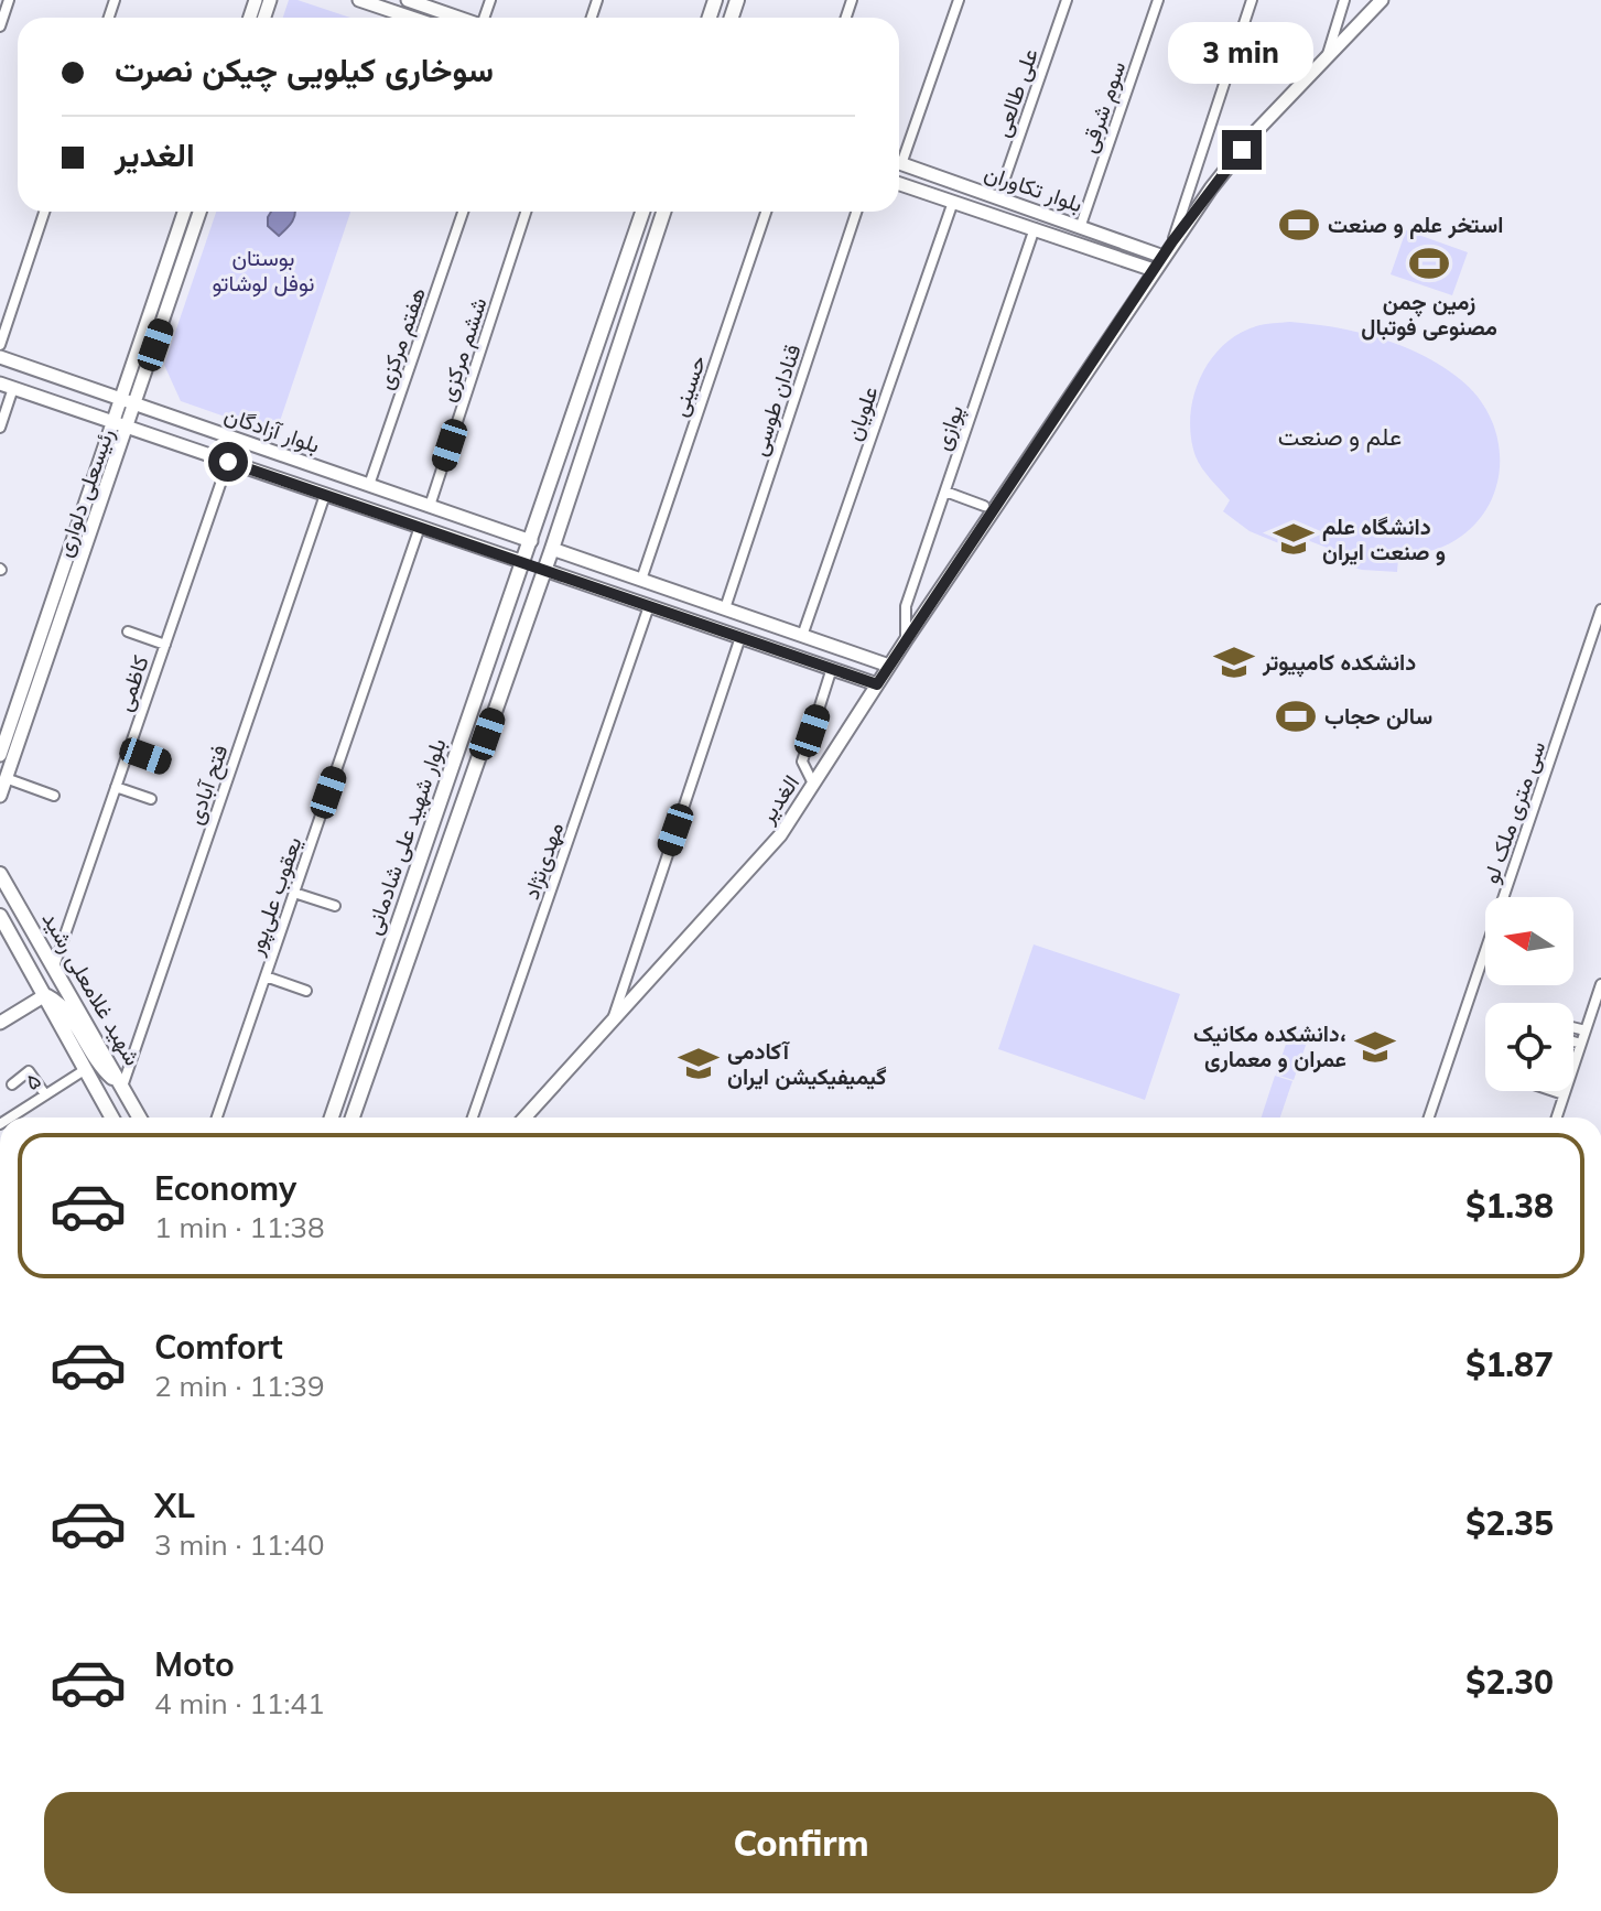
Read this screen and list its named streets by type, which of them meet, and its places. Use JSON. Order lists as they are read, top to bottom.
{
  "streets": {
    "main road": [
      "بلوار تکاوران",
      "بلوار آزادگان",
      "رئیسعلی دلواری",
      "الغدیر",
      "بلوار شهید علی شادمانی",
      "شهید غلامعلی رشید"
    ],
    "street": [
      "علی طالعی",
      "سوم شرقی",
      "هفتم مرکزی",
      "ششم مرکزی",
      "حسینی",
      "قنادان طوسی",
      "علویان",
      "پوازی",
      "کاظمی",
      "فتح آبادی",
      "سی متری ملک لو",
      "مهدی‌نژاد",
      "یعقوب علی‌پور",
      "۵"
    ]
  },
  "crossings": [
    ["علی طالعی", "بلوار تکاوران"],
    ["سوم شرقی", "بلوار تکاوران"],
    ["بلوار تکاوران", "علویان"],
    ["بلوار تکاوران", "پوازی"],
    ["بلوار تکاوران", "الغدیر"],
    ["هفتم مرکزی", "بلوار آزادگان"],
    ["ششم مرکزی", "بلوار آزادگان"],
    ["پوازی", "الغدیر"],
    ["بلوار آزادگان", "رئیسعلی دلواری"],
    ["بلوار آزادگان", "کاظمی"],
    ["بلوار آزادگان", "فتح آبادی"],
    ["بلوار آزادگان", "بلوار شهید علی شادمانی"],
    ["بلوار آزادگان", "یعقوب علی‌پور"],
    ["کاظمی", "شهید غلامعلی رشید"],
    ["فتح آبادی", "شهید غلامعلی رشید"],
    ["شهید غلامعلی رشید", "۵"]
  ],
  "districts": ["علم و صنعت"],
  "parks": ["بوستان نوفل لوشاتو"],
  "places": {
    "sports": ["استخر علم و صنعت", "زمین چمن مصنوعی فوتبال", "سالن حجاب"],
    "school or university": [
      "دانشگاه علم و صنعت ایران",
      "دانشکده کامپیوتر",
      "دانشکده مکانیک، عمران و معماری",
      "آکادمی گیمیفیکیشن ایران"
    ]
  },
  "north": "left",
  "page": {
    "banner": ["سوخاری کیلویی چیکن نصرت", "الغدیر"],
    "bubble": "3 min",
    "list": [
      {
        "name": "Economy",
        "note": "1 min · 11:38",
        "value": "$1.38"
      },
      {
        "name": "Comfort",
        "note": "2 min · 11:39",
        "value": "$1.87"
      },
      {
        "name": "XL",
        "note": "3 min · 11:40",
        "value": "$2.35"
      },
      {
        "name": "Moto",
        "note": "4 min · 11:41",
        "value": "$2.30"
      }
    ],
    "buttons": "Confirm"
  }
}
